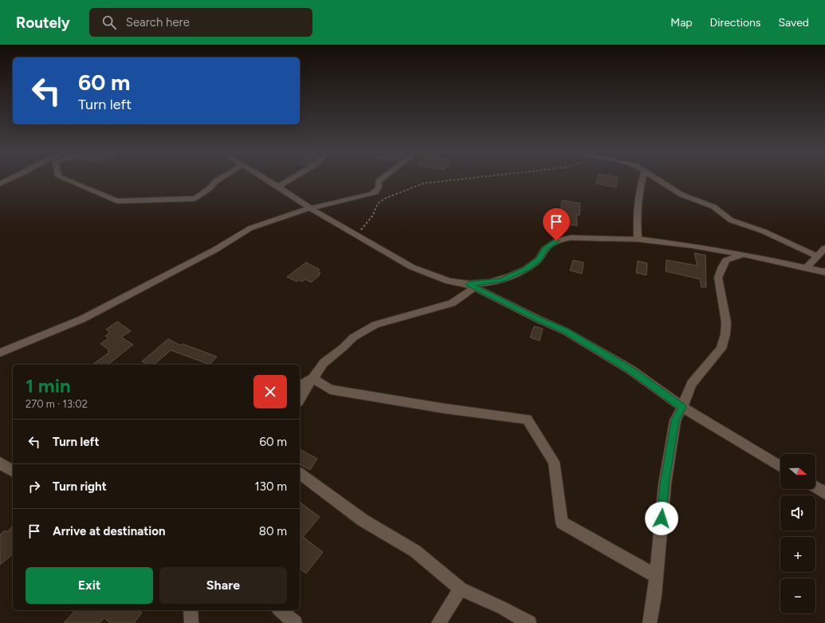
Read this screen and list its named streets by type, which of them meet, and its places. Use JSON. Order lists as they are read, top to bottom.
{
  "north": "right",
  "page": {
    "header": "Routely",
    "search": "Search here",
    "nav": ["Map", "Directions", "Saved"],
    "turn": ["60 m", "Turn left"],
    "heading": ["1 min", "270 m · 13:02"],
    "list": [
      {
        "name": "Turn left",
        "value": "60 m"
      },
      {
        "name": "Turn right",
        "value": "130 m"
      },
      {
        "name": "Arrive at destination",
        "value": "80 m"
      }
    ],
    "map_buttons": ["+", "−"],
    "buttons": ["Exit", "Share"]
  }
}
